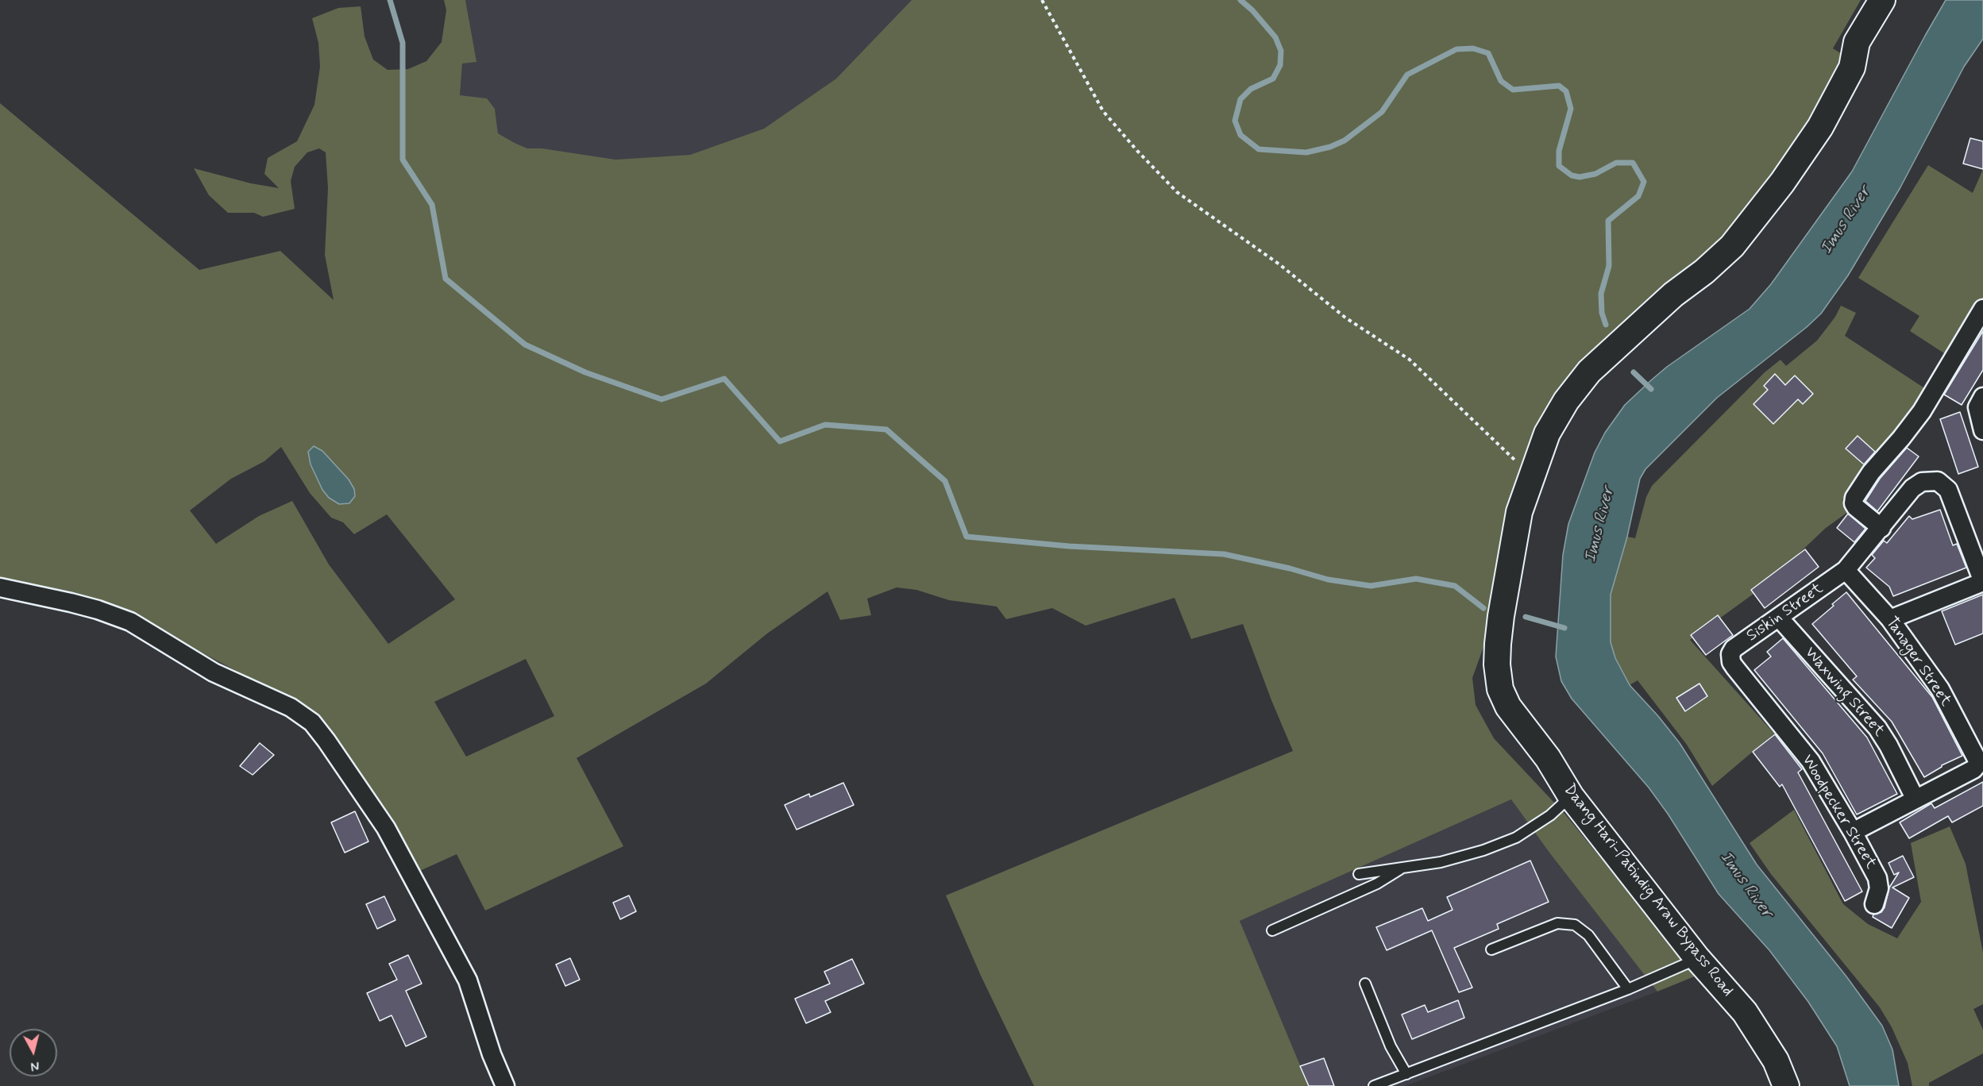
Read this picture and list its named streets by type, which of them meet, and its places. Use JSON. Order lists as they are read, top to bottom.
{
  "streets": {
    "main road": ["Daang Hari-Patindig Araw Bypass Road"],
    "street": [
      "Siskin Street",
      "Tanager Street",
      "Waxwing Street",
      "Woodpecker Street"
    ]
  },
  "crossings": [
    ["Siskin Street", "Tanager Street"],
    ["Siskin Street", "Waxwing Street"],
    ["Siskin Street", "Woodpecker Street"],
    ["Tanager Street", "Waxwing Street"],
    ["Tanager Street", "Woodpecker Street"]
  ],
  "water": ["Imus River"],
  "north": "bottom"
}
